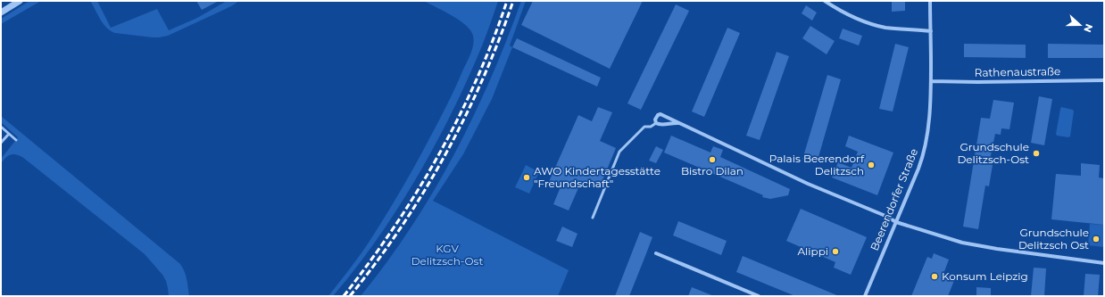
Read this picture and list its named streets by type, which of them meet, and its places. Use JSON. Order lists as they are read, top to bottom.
{
  "streets": {
    "street": ["Rathenaustraße", "Beerendorfer Straße"]
  },
  "crossings": [
    ["Rathenaustraße", "Beerendorfer Straße"]
  ],
  "parks": ["KGV Delitzsch-Ost"],
  "places": [
    "Grundschule Delitzsch-Ost",
    "Bistro Dilan",
    "Palais Beerendorf Delitzsch",
    "AWO Kindertagesstätte \"Freundschaft\"",
    "Grundschule Delitzsch Ost",
    "Alippi",
    "Konsum Leipzig"
  ],
  "north": "right"
}
